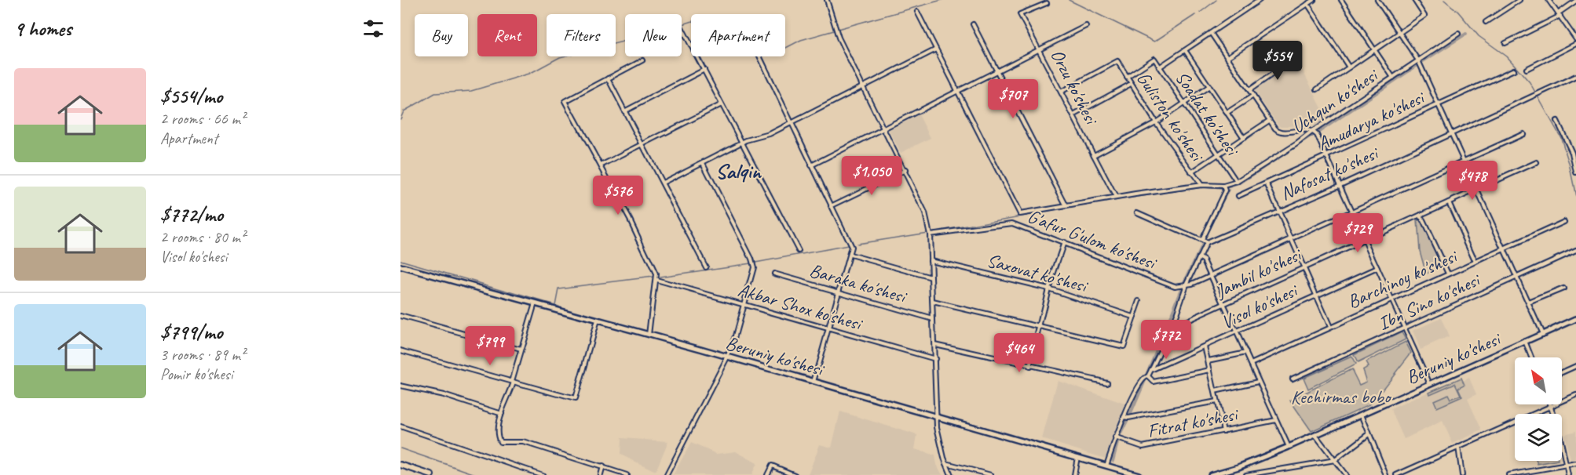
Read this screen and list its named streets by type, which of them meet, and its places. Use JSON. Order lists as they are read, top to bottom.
{
  "streets": {
    "main road": ["Beruniy ko'shesi"],
    "street": [
      "Orzu ko'shesi",
      "Uchqun ko'shesi",
      "Soadat ko'shesi",
      "Guliston ko'shesi",
      "Amudarya ko'shesi",
      "Nafosat ko'shesi",
      "G'afur G'ulom ko'shesi",
      "Saxovat ko'shesi",
      "Jambil ko'shesi",
      "Barchinoy ko'shesi",
      "Baraka ko'shesi",
      "Ibn Sino ko'shesi",
      "Akbar Shox ko'shesi",
      "Visol ko'shesi",
      "Fitrat ko'shesi"
    ]
  },
  "crossings": [
    ["Orzu ko'shesi", "Uchqun ko'shesi"],
    ["Orzu ko'shesi", "Guliston ko'shesi"],
    ["Uchqun ko'shesi", "Soadat ko'shesi"],
    ["Uchqun ko'shesi", "Guliston ko'shesi"],
    ["Soadat ko'shesi", "Guliston ko'shesi"]
  ],
  "districts": ["Salqin"],
  "parks": ["Kechirmas bobo"],
  "north": "top left",
  "page": {
    "heading": "9 homes",
    "chip": [
      "Buy",
      "Rent",
      "Filters",
      "New",
      "Apartment"
    ],
    "price": [
      "$554",
      "$707",
      "$1,050",
      "$478",
      "$576",
      "$729",
      "$772",
      "$799",
      "$464"
    ],
    "list": [
      {
        "name": "$554/mo",
        "note": "2 rooms · 66 m² · Apartment"
      },
      {
        "name": "$772/mo",
        "note": "2 rooms · 80 m² · Visol ko'shesi"
      },
      {
        "name": "$799/mo",
        "note": "3 rooms · 89 m² · Pomir ko'shesi"
      }
    ]
  }
}
